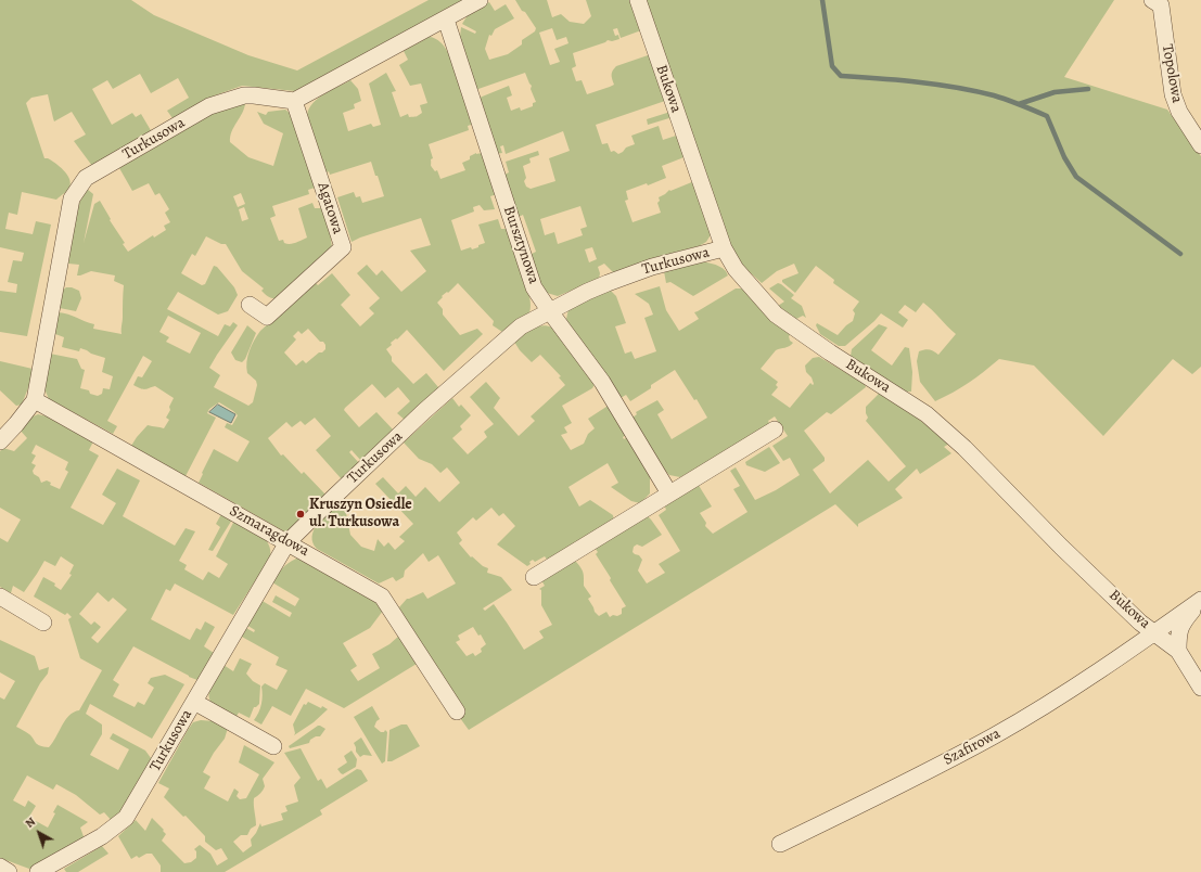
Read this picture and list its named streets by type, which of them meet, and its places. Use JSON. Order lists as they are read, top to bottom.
{
  "streets": {
    "street": [
      "Topolowa",
      "Bukowa",
      "Turkusowa",
      "Agatowa",
      "Bursztynowa",
      "Szmaragdowa",
      "Szafirowa"
    ]
  },
  "crossings": [
    ["Bukowa", "Turkusowa"],
    ["Bukowa", "Szafirowa"],
    ["Turkusowa", "Agatowa"],
    ["Turkusowa", "Bursztynowa"],
    ["Turkusowa", "Szmaragdowa"]
  ],
  "places": ["Kruszyn Osiedle ul. Turkusowa"],
  "north": "top left"
}
